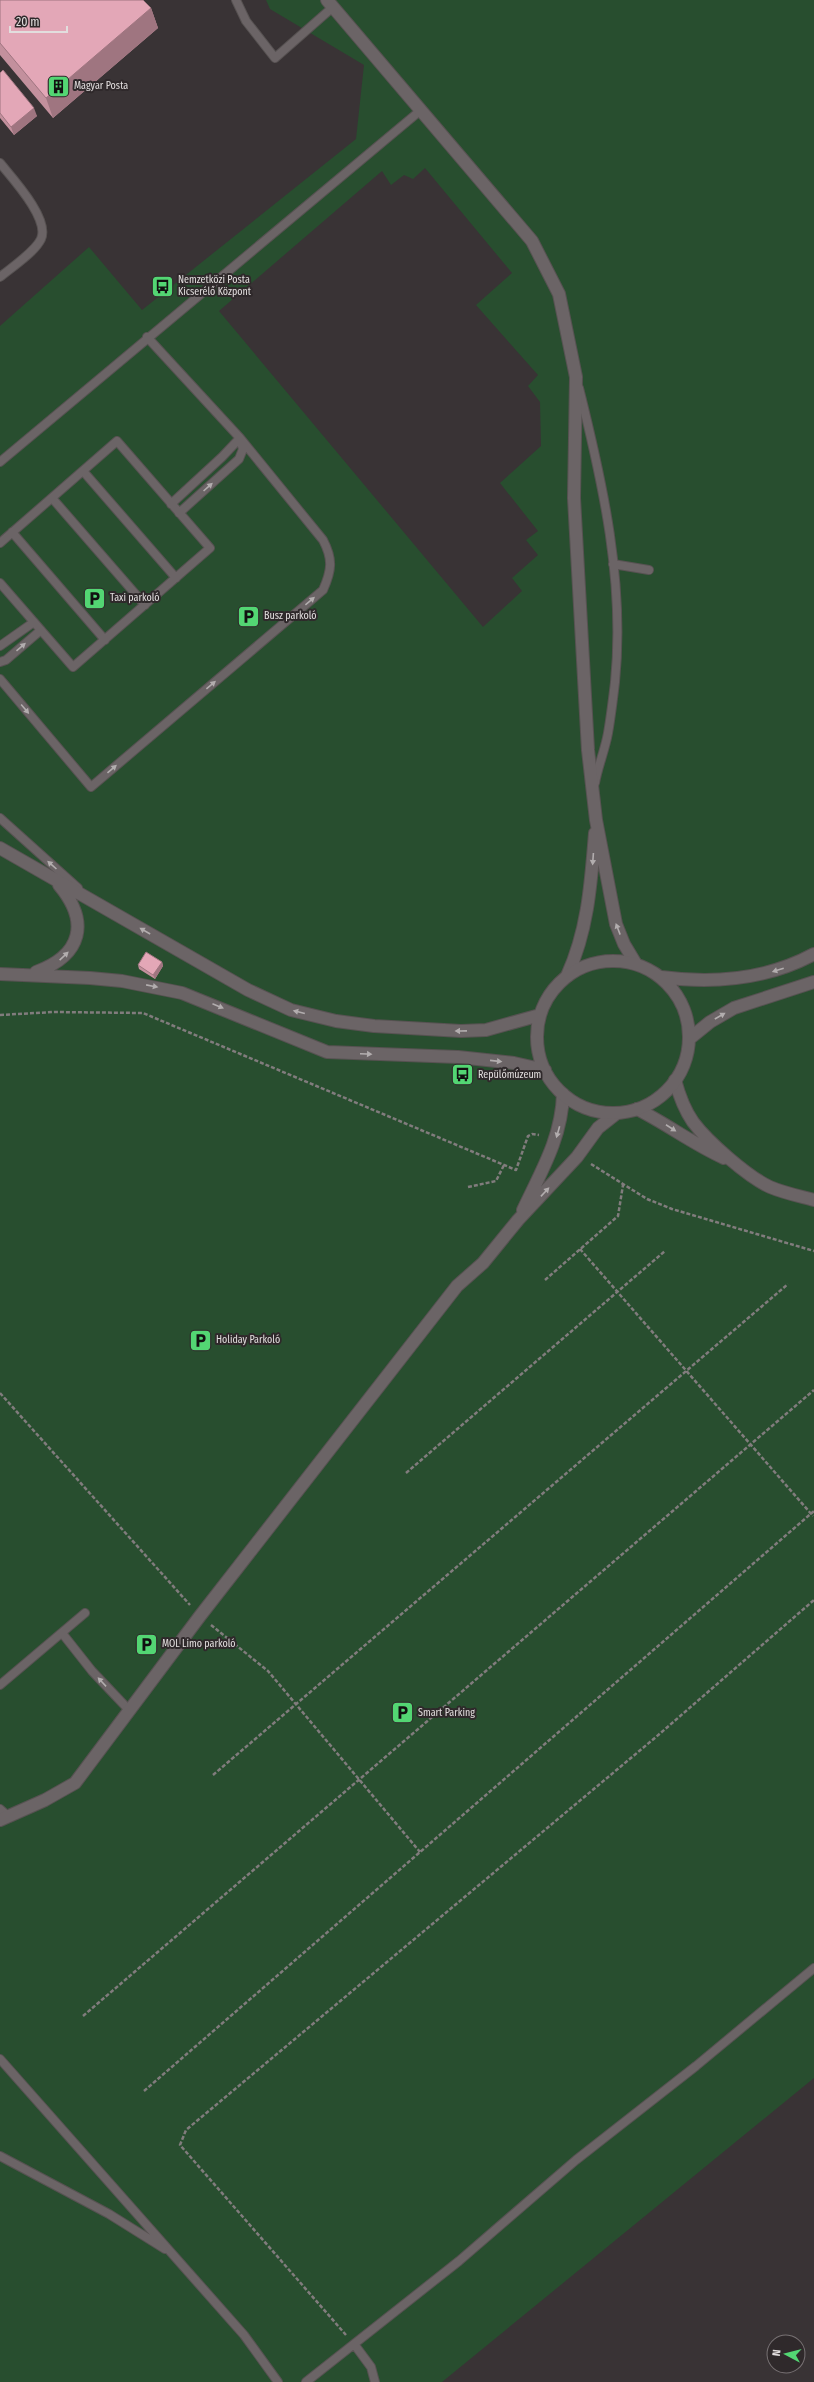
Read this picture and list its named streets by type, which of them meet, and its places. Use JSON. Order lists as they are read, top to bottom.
{
  "places": {
    "building": ["Magyar Posta"],
    "bus stop": ["Nemzetközi Posta Kicserélő Központ", "Repülőmúzeum"],
    "parking": [
      "Taxi parkoló",
      "Busz parkoló",
      "Holiday Parkoló",
      "MOL Limo parkoló",
      "Smart Parking"
    ]
  },
  "scale_bar": "20 m",
  "north": "left"
}
